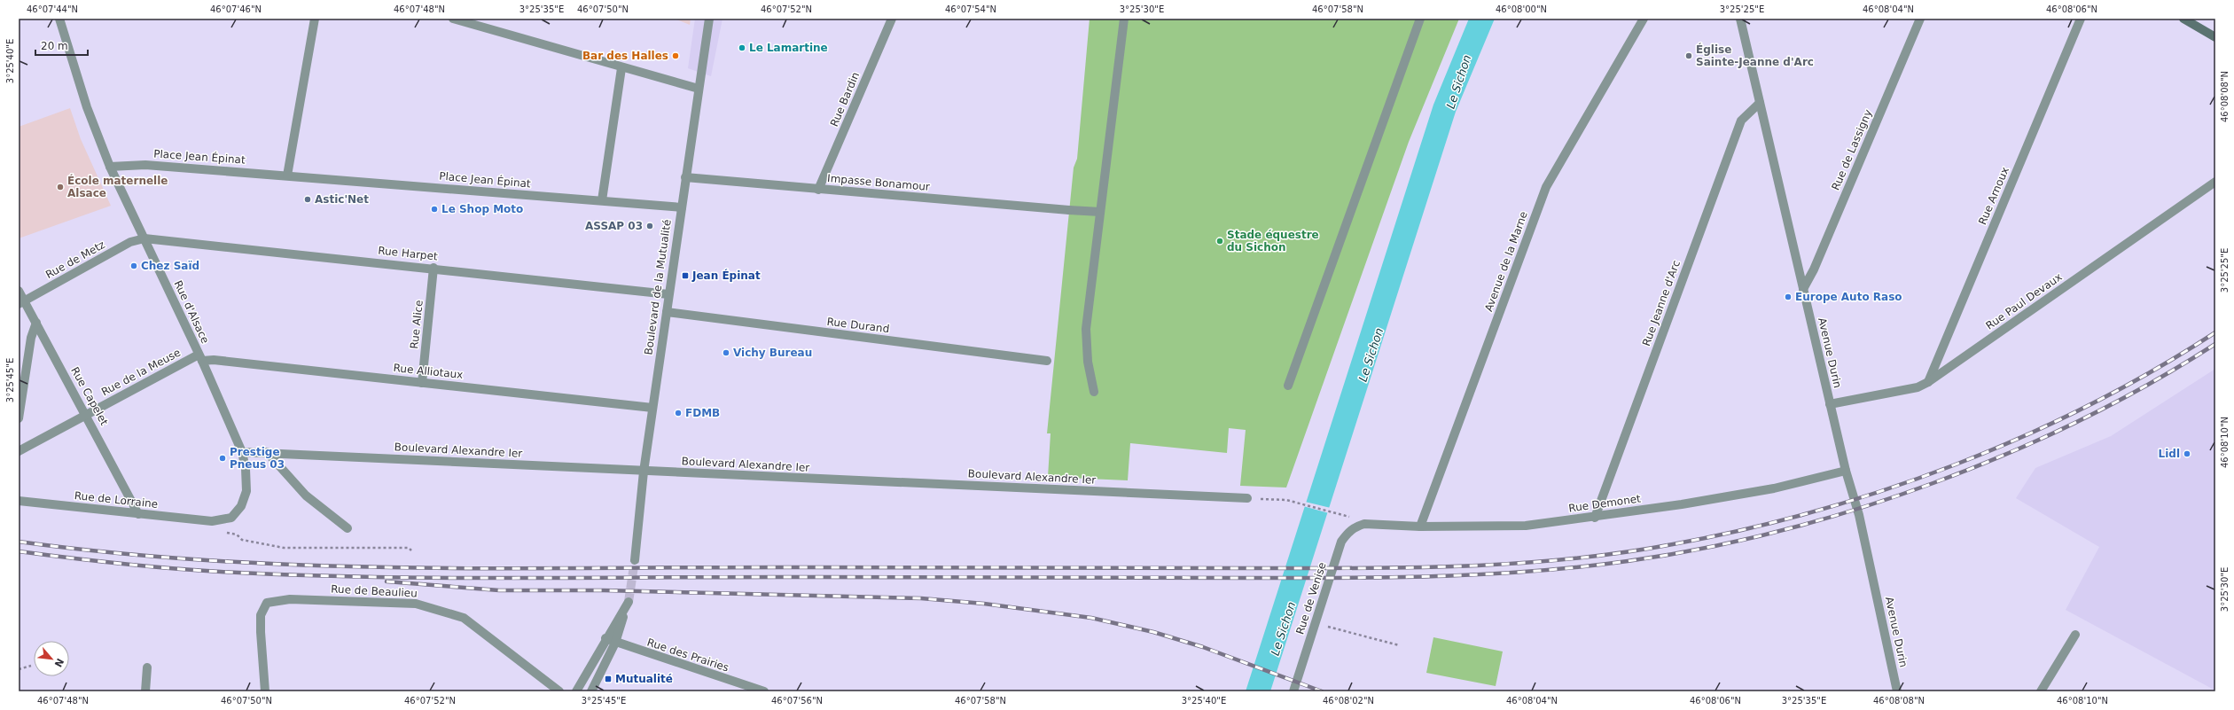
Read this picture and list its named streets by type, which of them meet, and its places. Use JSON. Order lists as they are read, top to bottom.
{
  "streets": {
    "street": [
      "Rue Bardin",
      "Rue de Lassigny",
      "Place Jean Épinat",
      "Impasse Bonamour",
      "Rue Arnoux",
      "Rue Harpet",
      "Rue de Metz",
      "Avenue de la Marne",
      "Boulevard de la Mutualité",
      "Rue Paul Devaux",
      "Rue Jeanne d'Arc",
      "Rue d'Alsace",
      "Rue Alice",
      "Rue Durand",
      "Avenue Durin",
      "Rue Alliotaux",
      "Rue de la Meuse",
      "Rue Capelet",
      "Boulevard Alexandre Ier",
      "Rue de Lorraine",
      "Rue Demonet",
      "Rue de Beaulieu",
      "Rue de Venise",
      "Rue des Prairies"
    ]
  },
  "crossings": [
    ["Rue Bardin", "Impasse Bonamour"],
    ["Rue de Lassigny", "Avenue Durin"],
    ["Place Jean Épinat", "Boulevard de la Mutualité"],
    ["Place Jean Épinat", "Rue d'Alsace"],
    ["Impasse Bonamour", "Boulevard de la Mutualité"],
    ["Rue Arnoux", "Rue Paul Devaux"],
    ["Rue Harpet", "Rue de Metz"],
    ["Rue Harpet", "Boulevard de la Mutualité"],
    ["Rue Harpet", "Rue d'Alsace"],
    ["Rue Harpet", "Rue Alice"],
    ["Rue de Metz", "Rue d'Alsace"],
    ["Rue de Metz", "Rue Capelet"],
    ["Avenue de la Marne", "Rue Demonet"],
    ["Boulevard de la Mutualité", "Rue Durand"],
    ["Boulevard de la Mutualité", "Rue Alliotaux"],
    ["Boulevard de la Mutualité", "Boulevard Alexandre Ier"],
    ["Rue Paul Devaux", "Avenue Durin"],
    ["Rue Jeanne d'Arc", "Avenue Durin"],
    ["Rue Jeanne d'Arc", "Rue Demonet"],
    ["Rue d'Alsace", "Rue Alliotaux"],
    ["Rue d'Alsace", "Rue de la Meuse"],
    ["Rue d'Alsace", "Boulevard Alexandre Ier"],
    ["Rue d'Alsace", "Rue de Lorraine"],
    ["Rue Alice", "Rue Alliotaux"],
    ["Avenue Durin", "Rue Demonet"],
    ["Rue Alliotaux", "Rue de la Meuse"],
    ["Rue de la Meuse", "Rue Capelet"],
    ["Rue Capelet", "Rue de Lorraine"],
    ["Rue Demonet", "Rue de Venise"]
  ],
  "water": ["Le Sichon"],
  "places": {
    "other": [
      "Le Lamartine",
      "Bar des Halles",
      "Église Sainte-Jeanne d'Arc",
      "École maternelle Alsace",
      "Astic'Net",
      "Le Shop Moto",
      "ASSAP 03",
      "Stade équestre du Sichon",
      "Chez Saïd",
      "Europe Auto Raso",
      "Vichy Bureau",
      "FDMB",
      "Lidl",
      "Prestige Pneus 03"
    ],
    "transit": ["Jean Épinat", "Mutualité"]
  },
  "scale_bar": "20 m",
  "north": "bottom right",
  "coordinates": [
    "46°07'44\"N",
    "46°07'46\"N",
    "46°07'48\"N",
    "3°25'35\"E",
    "46°07'50\"N",
    "46°07'52\"N",
    "46°07'54\"N",
    "3°25'30\"E",
    "46°07'58\"N",
    "46°08'00\"N",
    "3°25'25\"E",
    "46°08'04\"N",
    "46°08'06\"N",
    "3°25'40\"E",
    "46°08'08\"N",
    "3°25'45\"E",
    "46°08'10\"N",
    "46°07'56\"N",
    "46°08'02\"N"
  ]
}
